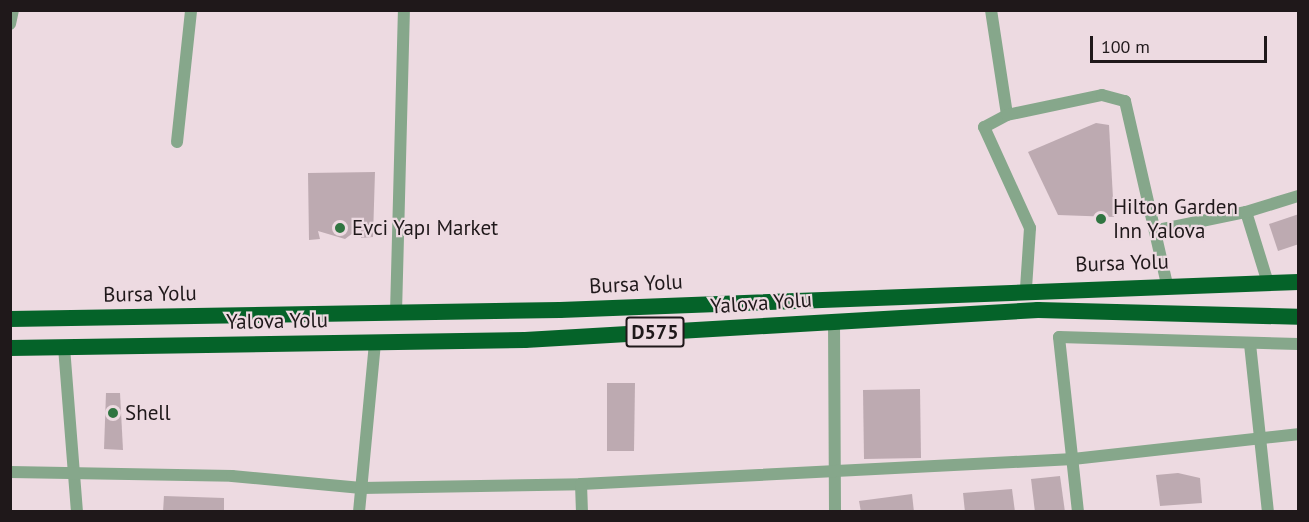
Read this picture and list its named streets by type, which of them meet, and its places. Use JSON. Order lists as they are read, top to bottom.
{
  "streets": {
    "highway": ["Bursa Yolu", "Yalova Yolu", "D575"]
  },
  "places": ["Hilton Garden Inn Yalova", "Evci Yapı Market", "Shell"],
  "scale_bar": "100 m"
}
